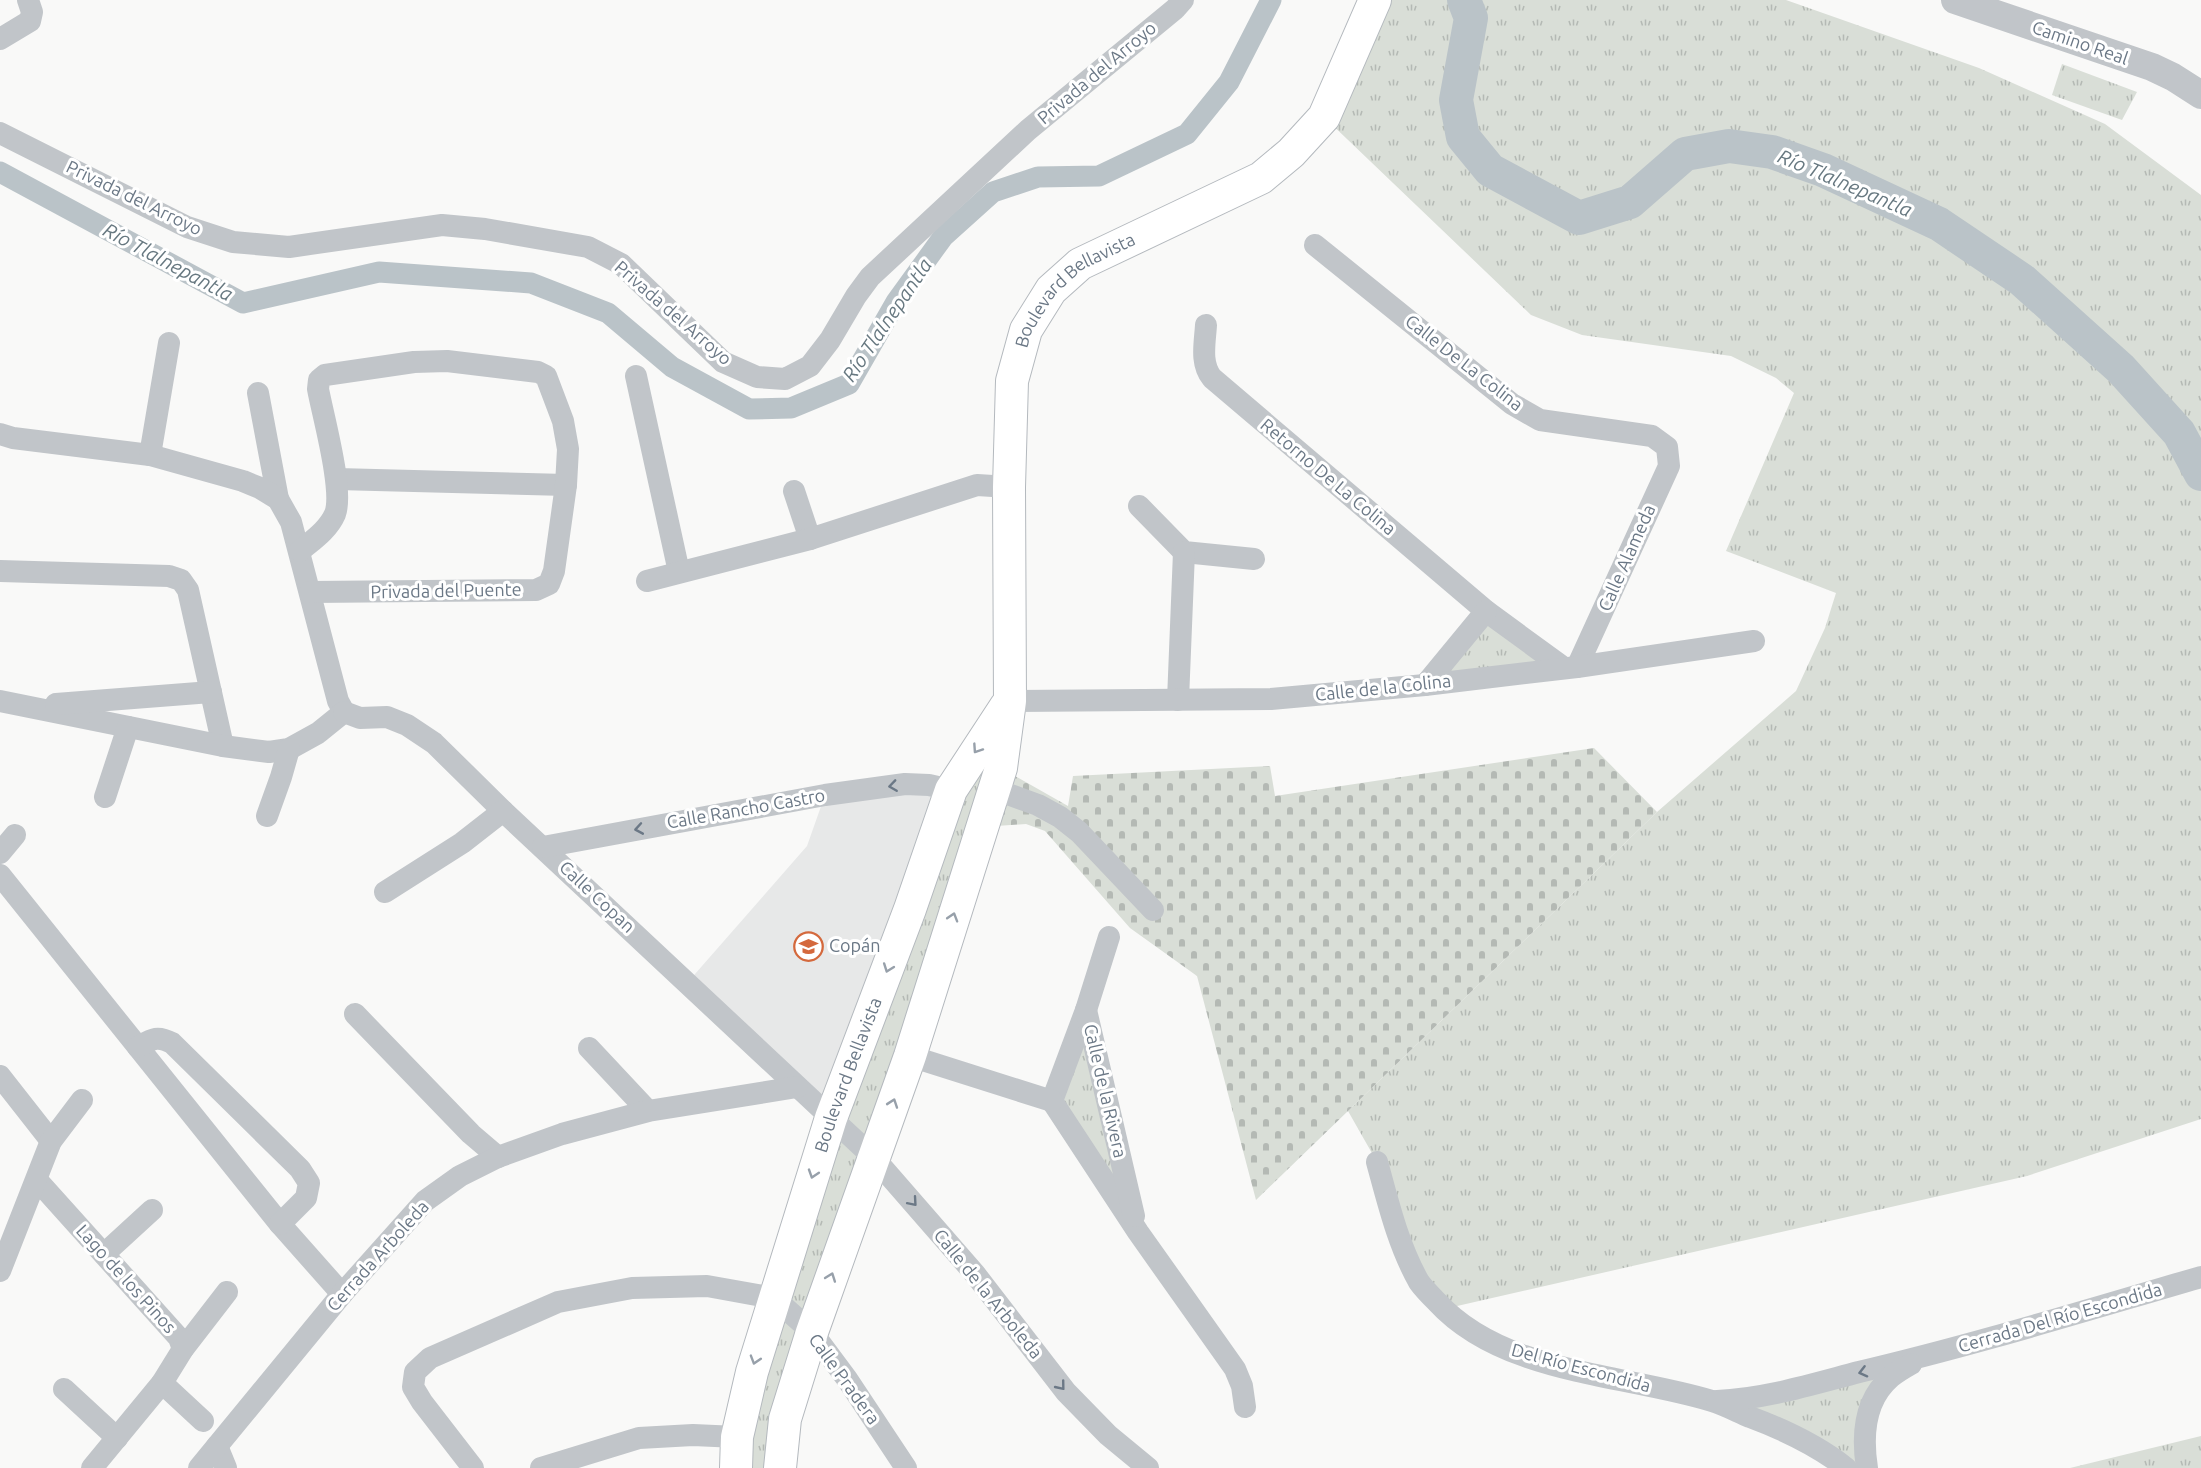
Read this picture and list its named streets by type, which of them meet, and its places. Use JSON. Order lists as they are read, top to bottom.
{
  "streets": {
    "main road": ["Boulevard Bellavista"],
    "street": [
      "Camino Real",
      "Privada del Arroyo",
      "Calle De La Colina",
      "Retorno De La Colina",
      "Calle Alameda",
      "Privada del Puente",
      "Calle de la Colina",
      "Calle Rancho Castro",
      "Calle Copan",
      "Calle de la Rivera",
      "Cerrada Arboleda",
      "Lago de los Pinos",
      "Calle de la Arboleda",
      "Cerrada Del Río Escondida",
      "Del Río Escondida",
      "Calle Pradera"
    ]
  },
  "crossings": [
    ["Boulevard Bellavista", "Calle de la Colina"],
    ["Boulevard Bellavista", "Calle Rancho Castro"],
    ["Boulevard Bellavista", "Calle Copan"],
    ["Boulevard Bellavista", "Calle de la Arboleda"],
    ["Boulevard Bellavista", "Calle Pradera"],
    ["Calle De La Colina", "Calle Alameda"],
    ["Retorno De La Colina", "Calle Alameda"],
    ["Retorno De La Colina", "Calle de la Colina"],
    ["Calle Alameda", "Calle de la Colina"],
    ["Calle Rancho Castro", "Calle Copan"],
    ["Calle Copan", "Cerrada Arboleda"],
    ["Calle Copan", "Calle de la Arboleda"],
    ["Cerrada Del Río Escondida", "Del Río Escondida"]
  ],
  "one_way": ["Calle Rancho Castro", "Calle de la Arboleda"],
  "water": ["Río Tlalnepantla"],
  "places": {
    "school or university": ["Copán"]
  }
}
